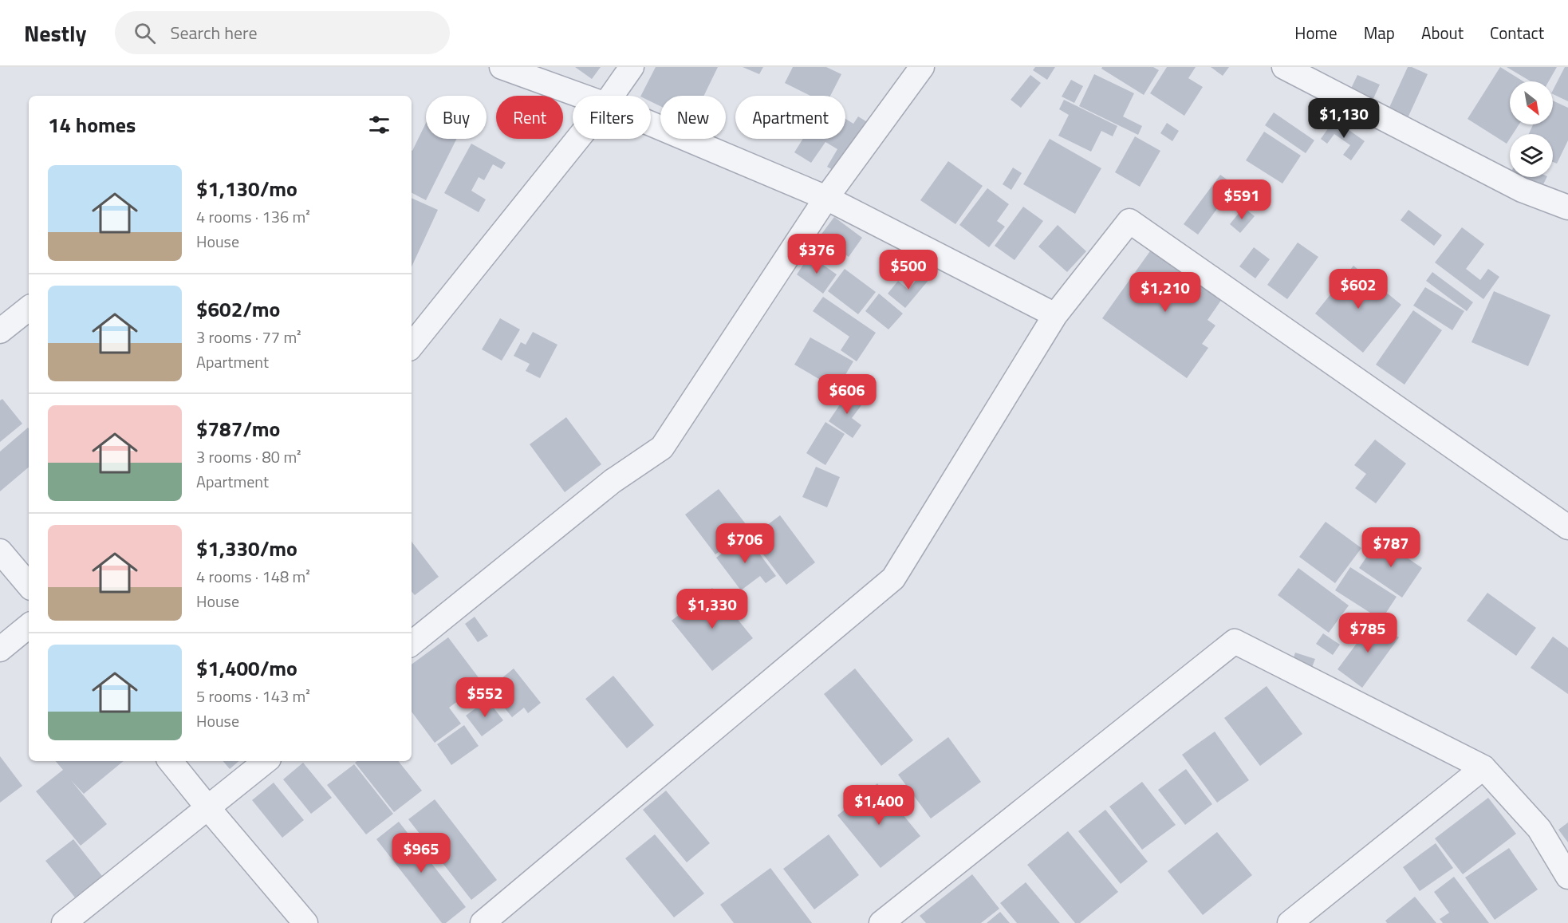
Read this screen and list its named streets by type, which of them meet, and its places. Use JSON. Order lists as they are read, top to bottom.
{
  "north": "bottom right",
  "page": {
    "header": "Nestly",
    "search": "Search here",
    "nav": [
      "Home",
      "Map",
      "About",
      "Contact"
    ],
    "chip": [
      "Buy",
      "Rent",
      "Filters",
      "New",
      "Apartment"
    ],
    "heading": "14 homes",
    "price": [
      "$1,130",
      "$591",
      "$376",
      "$500",
      "$602",
      "$1,210",
      "$606",
      "$706",
      "$787",
      "$1,330",
      "$785",
      "$552",
      "$1,400",
      "$965"
    ],
    "list": [
      {
        "name": "$1,130/mo",
        "note": "4 rooms · 136 m² · House"
      },
      {
        "name": "$602/mo",
        "note": "3 rooms · 77 m² · Apartment"
      },
      {
        "name": "$787/mo",
        "note": "3 rooms · 80 m² · Apartment"
      },
      {
        "name": "$1,330/mo",
        "note": "4 rooms · 148 m² · House"
      },
      {
        "name": "$1,400/mo",
        "note": "5 rooms · 143 m² · House"
      }
    ]
  }
}
